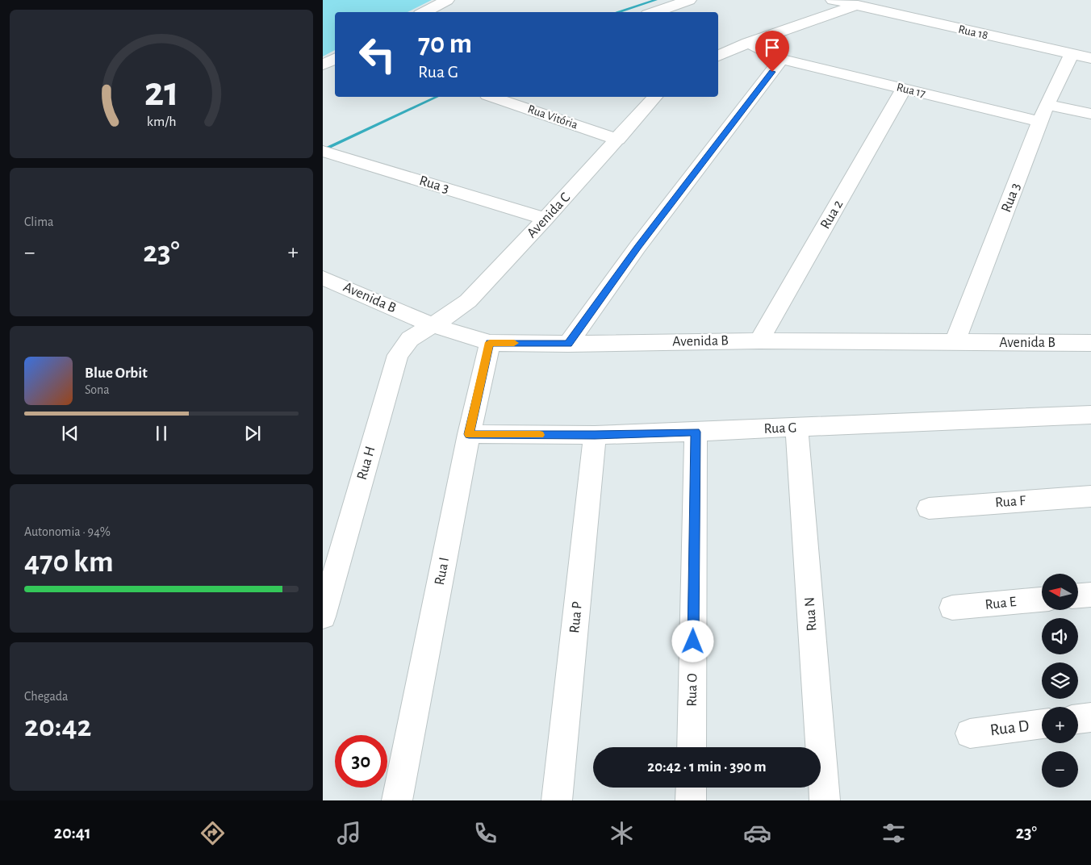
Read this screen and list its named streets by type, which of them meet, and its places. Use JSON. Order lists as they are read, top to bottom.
{
  "streets": {
    "street": [
      "Rua 18",
      "Rua 17",
      "Rua Vitória",
      "Rua 3",
      "Rua 2",
      "Avenida C",
      "Avenida B",
      "Rua G",
      "Rua H",
      "Rua F",
      "Rua I",
      "Rua E",
      "Rua N",
      "Rua P",
      "Rua O",
      "Rua D"
    ]
  },
  "crossings": [
    ["Rua 18", "Rua 3"],
    ["Rua 17", "Rua 3"],
    ["Rua 17", "Rua 2"],
    ["Rua Vitória", "Avenida C"],
    ["Rua 3", "Avenida C"],
    ["Rua 3", "Avenida B"],
    ["Rua 2", "Avenida B"],
    ["Avenida C", "Avenida B"],
    ["Avenida C", "Rua H"],
    ["Avenida B", "Rua H"],
    ["Avenida B", "Rua I"],
    ["Rua G", "Rua I"],
    ["Rua G", "Rua N"],
    ["Rua G", "Rua P"],
    ["Rua G", "Rua O"]
  ],
  "north": "left",
  "page": {
    "turn": ["70 m", "Rua G"],
    "tile": [
      "Clima",
      ["Autonomia · 94%", "470 km"],
      ["Chegada", "20:42"]
    ],
    "heat": ["−", "23°", "+"],
    "song": ["Blue Orbit", "Sona"],
    "map_buttons": ["+", "−"],
    "limit": "30",
    "trip": "20:42 · 1 min · 390 m",
    "tabs": ["20:41", "23°"],
    "gauge": ["21", "km/h"]
  }
}
